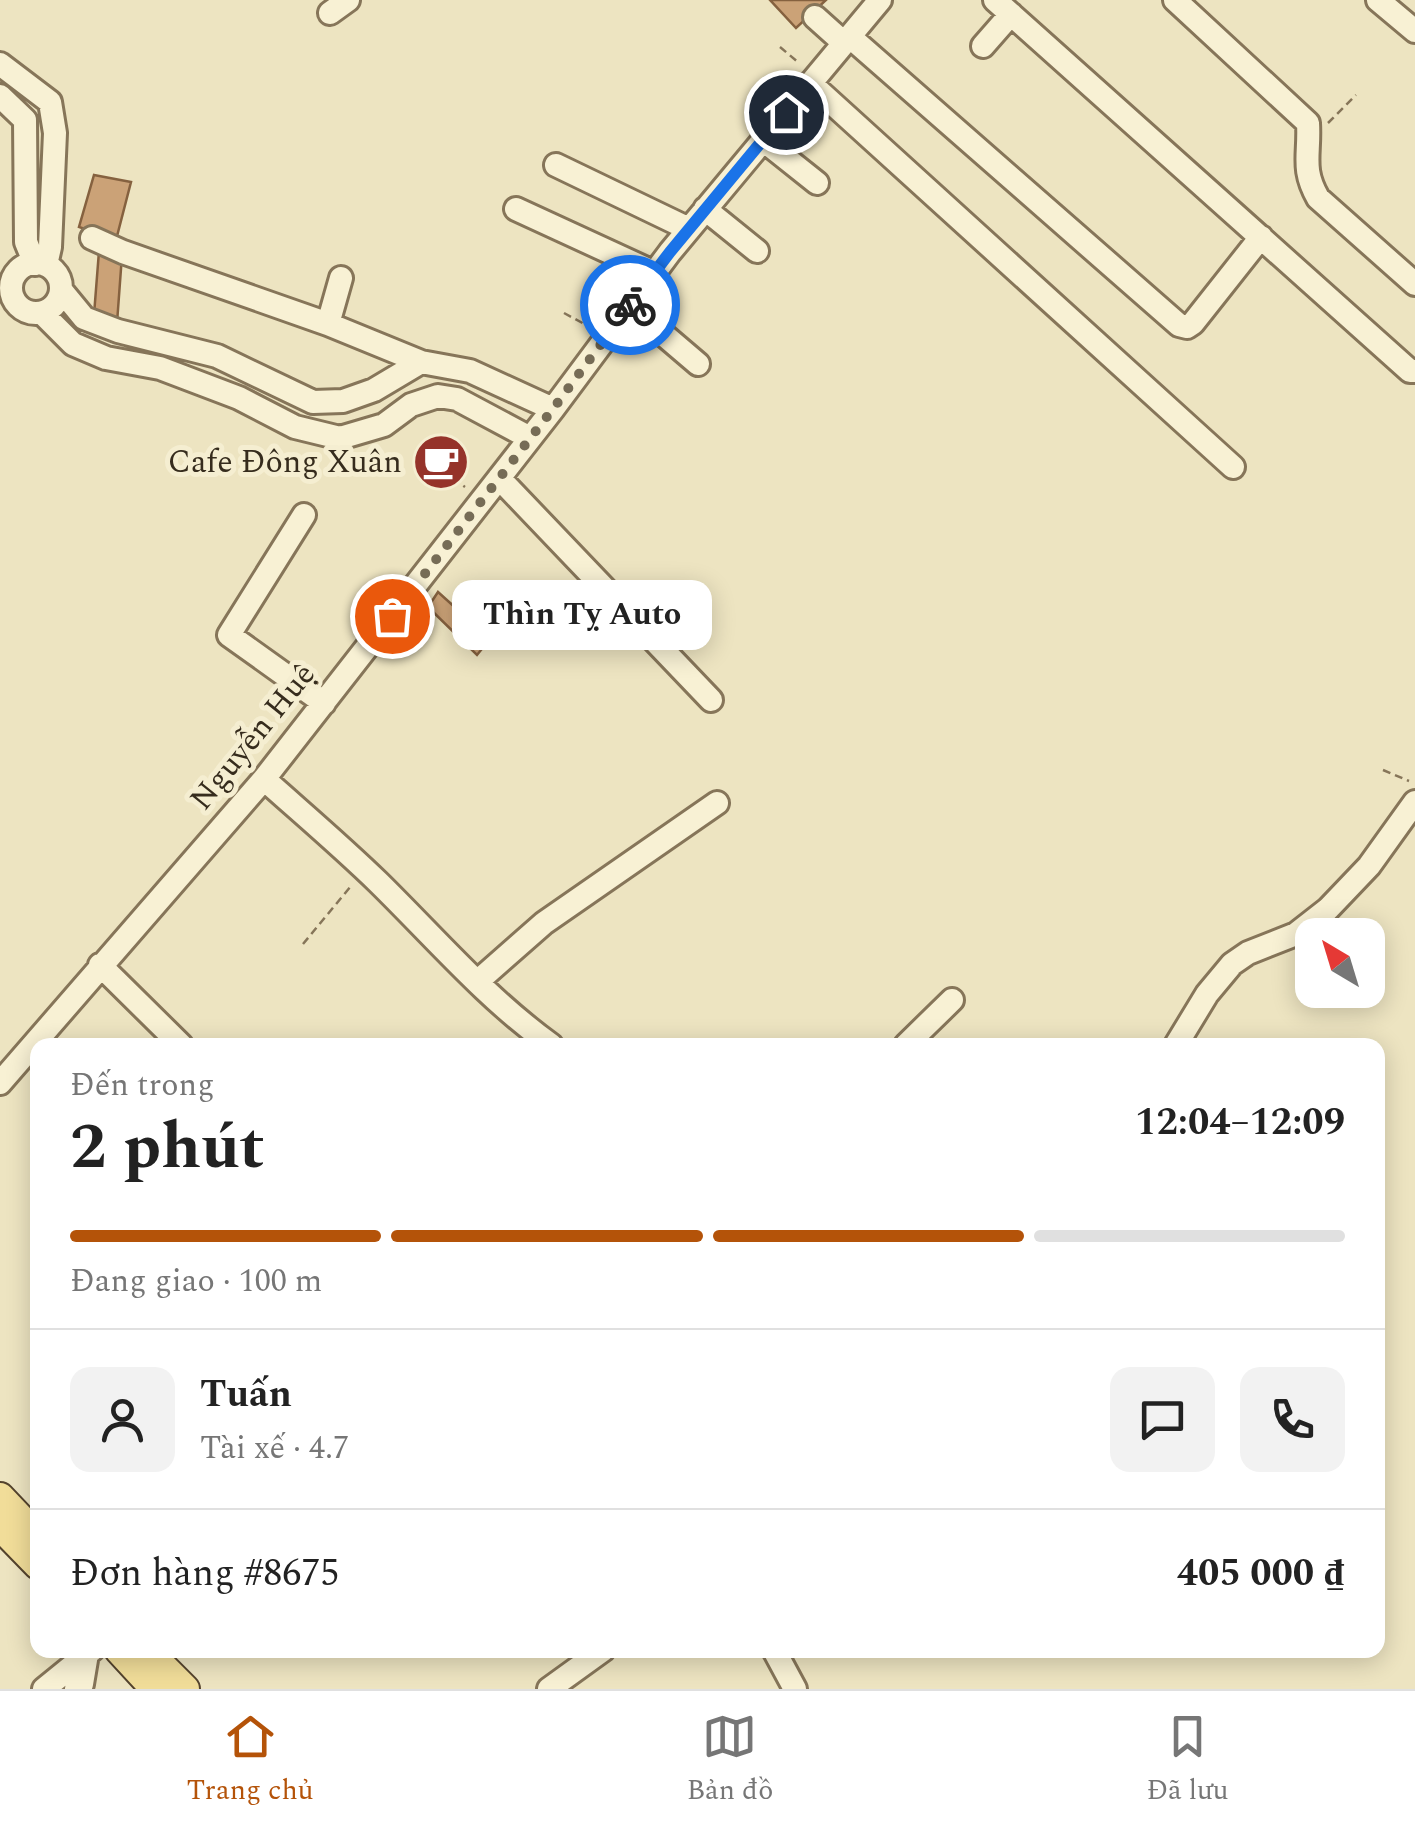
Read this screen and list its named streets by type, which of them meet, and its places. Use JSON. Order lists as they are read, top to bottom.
{
  "streets": {
    "street": ["Nguyễn Huệ"]
  },
  "places": {
    "cafe": ["Cafe Đông Xuân"],
    "other": ["Thìn Tỵ Auto"]
  },
  "north": "top left",
  "page": {
    "bubble": "Thìn Tỵ Auto",
    "heading": ["2 phút", "Đến trong", "12:04–12:09"],
    "panel": [
      "Tuấn",
      "Tài xế · 4.7",
      "Đơn hàng #8675",
      "405 000 ₫"
    ],
    "bar": "Đang giao · 100 m",
    "tabs": ["Trang chủ", "Bản đồ", "Đã lưu"]
  }
}
